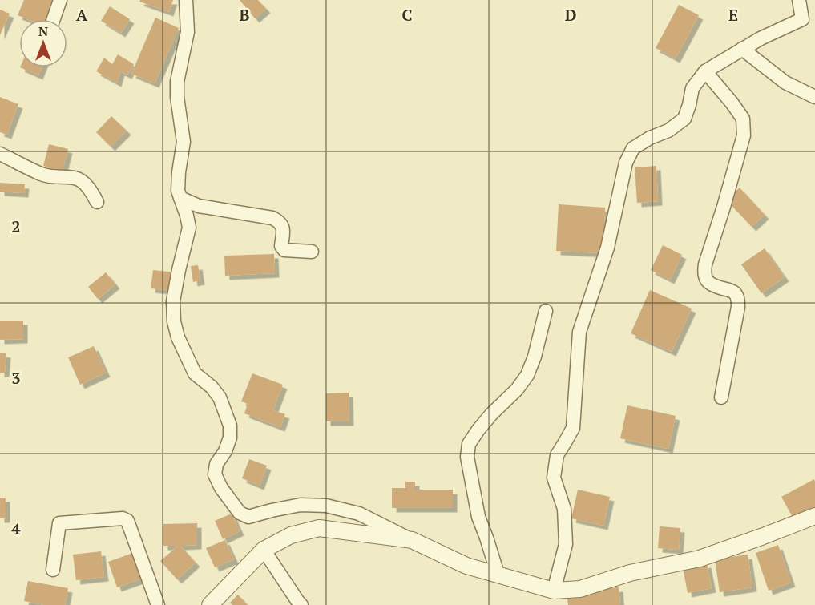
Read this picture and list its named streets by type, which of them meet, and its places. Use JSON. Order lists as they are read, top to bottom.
{
  "north": "top",
  "grid": {
    "columns": [
      "A",
      "B",
      "C",
      "D",
      "E"
    ],
    "rows": ["2", "3", "4"]
  }
}
